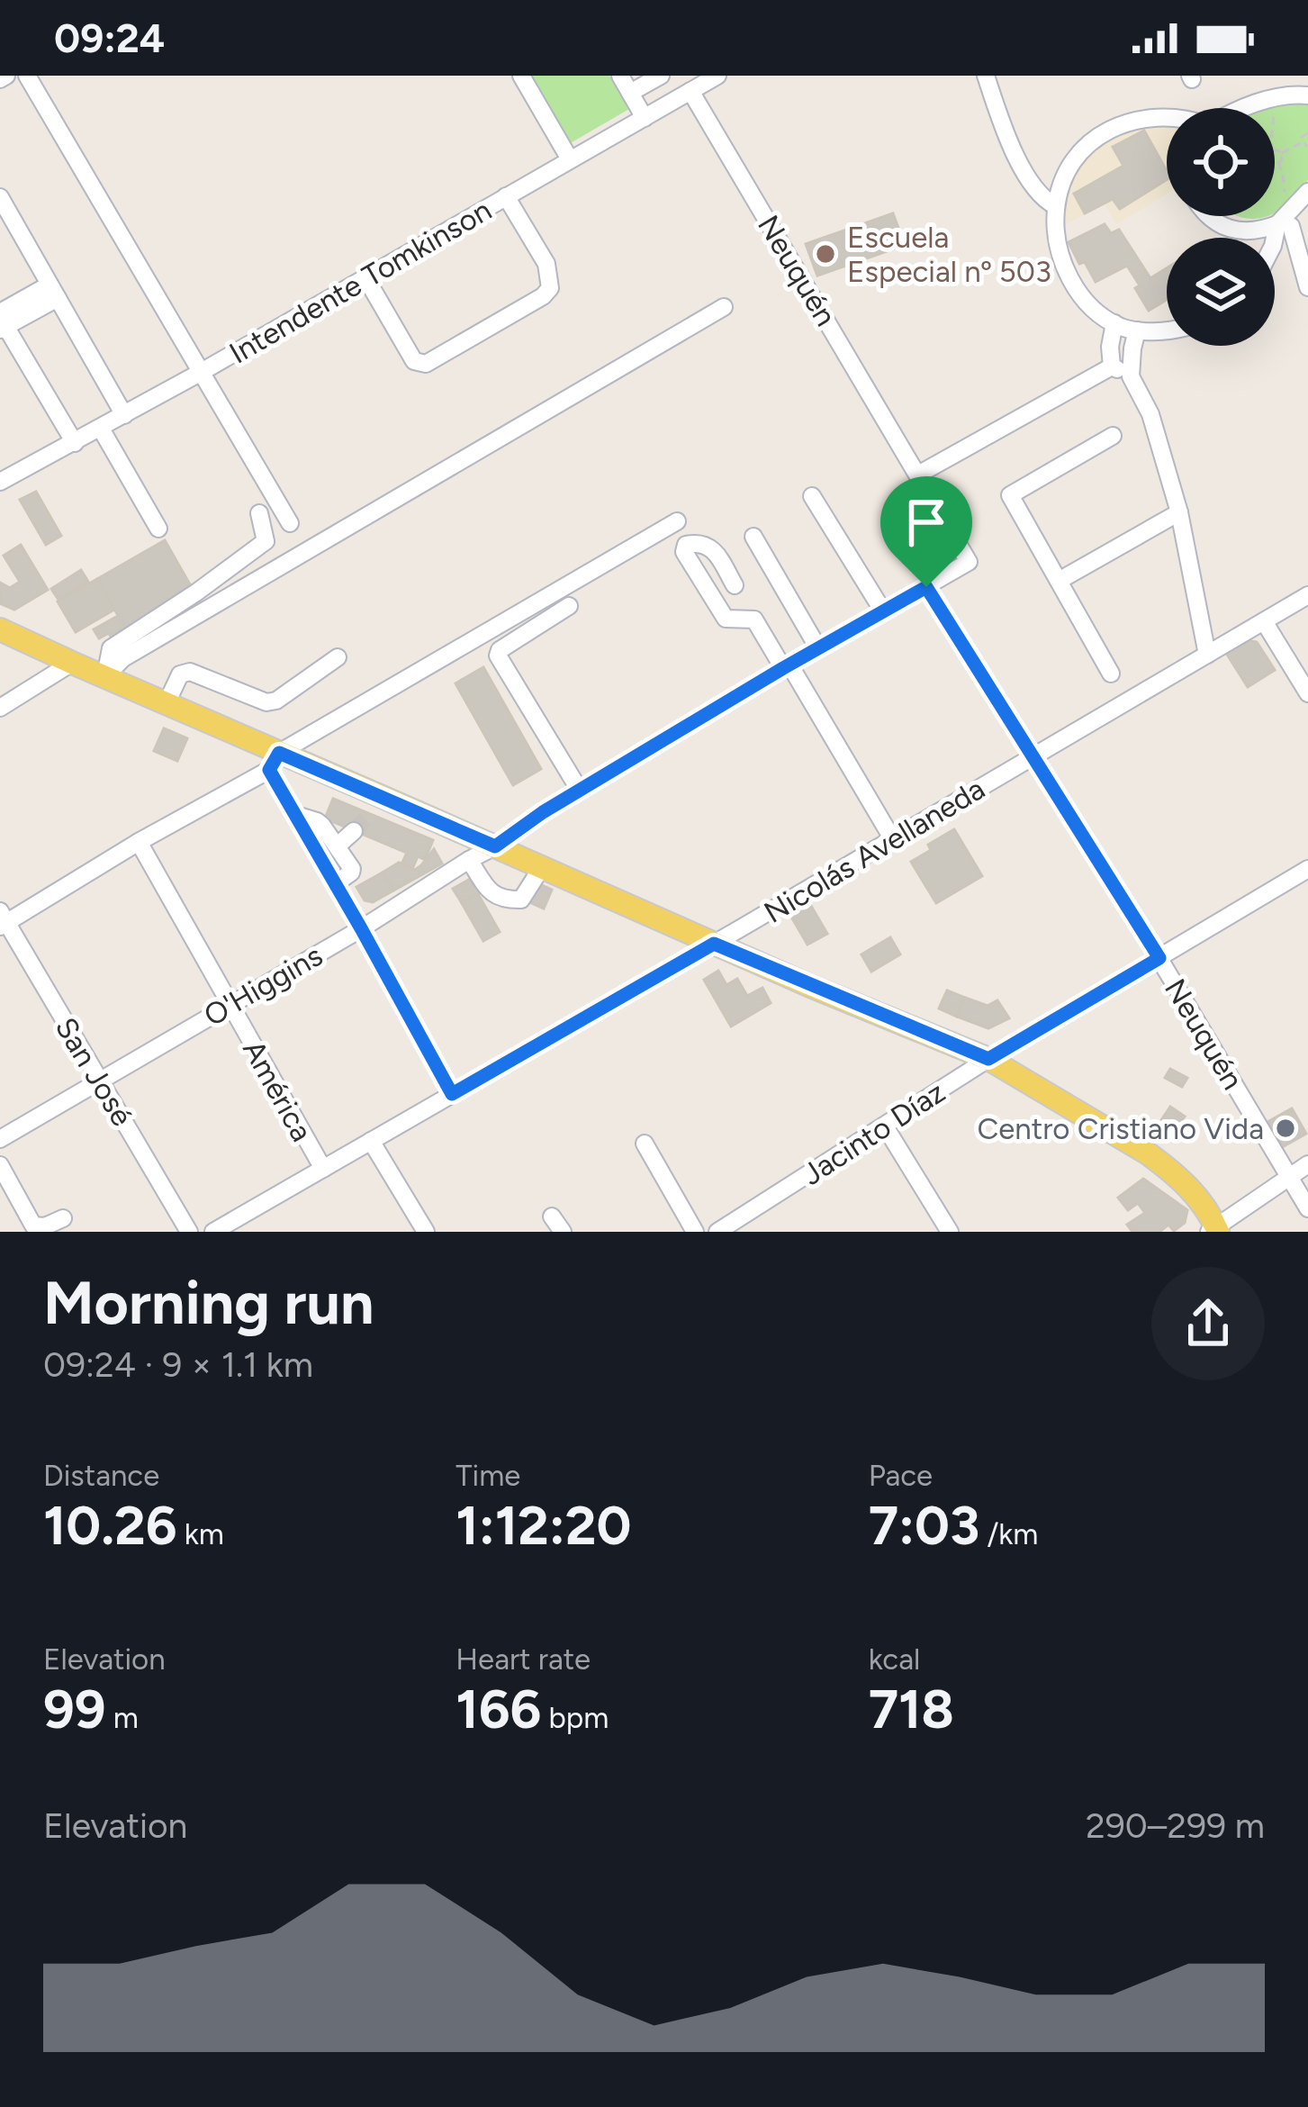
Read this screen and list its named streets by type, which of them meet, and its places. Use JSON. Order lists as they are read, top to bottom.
{
  "streets": {
    "street": [
      "Neuquén",
      "Intendente Tomkinson",
      "Nicolás Avellaneda",
      "O'Higgins",
      "San José",
      "América",
      "Jacinto Díaz"
    ]
  },
  "crossings": [
    ["Neuquén", "Intendente Tomkinson"],
    ["Neuquén", "Nicolás Avellaneda"],
    ["Neuquén", "O'Higgins"],
    ["Neuquén", "Jacinto Díaz"],
    ["Nicolás Avellaneda", "América"],
    ["O'Higgins", "San José"],
    ["O'Higgins", "América"]
  ],
  "places": ["Escuela Especial nº 503", "Centro Cristiano Vida"],
  "page": {
    "status": "09:24",
    "heading": ["Morning run", "09:24 · 9 × 1.1 km"],
    "stats": [
      ["Distance", "10.26 km"],
      ["Time", "1:12:20"],
      ["Pace", "7:03 /km"],
      ["Elevation", "99 m"],
      ["Heart rate", "166 bpm"],
      ["kcal", "718"]
    ],
    "chart": ["Elevation", "290–299 m"]
  }
}
